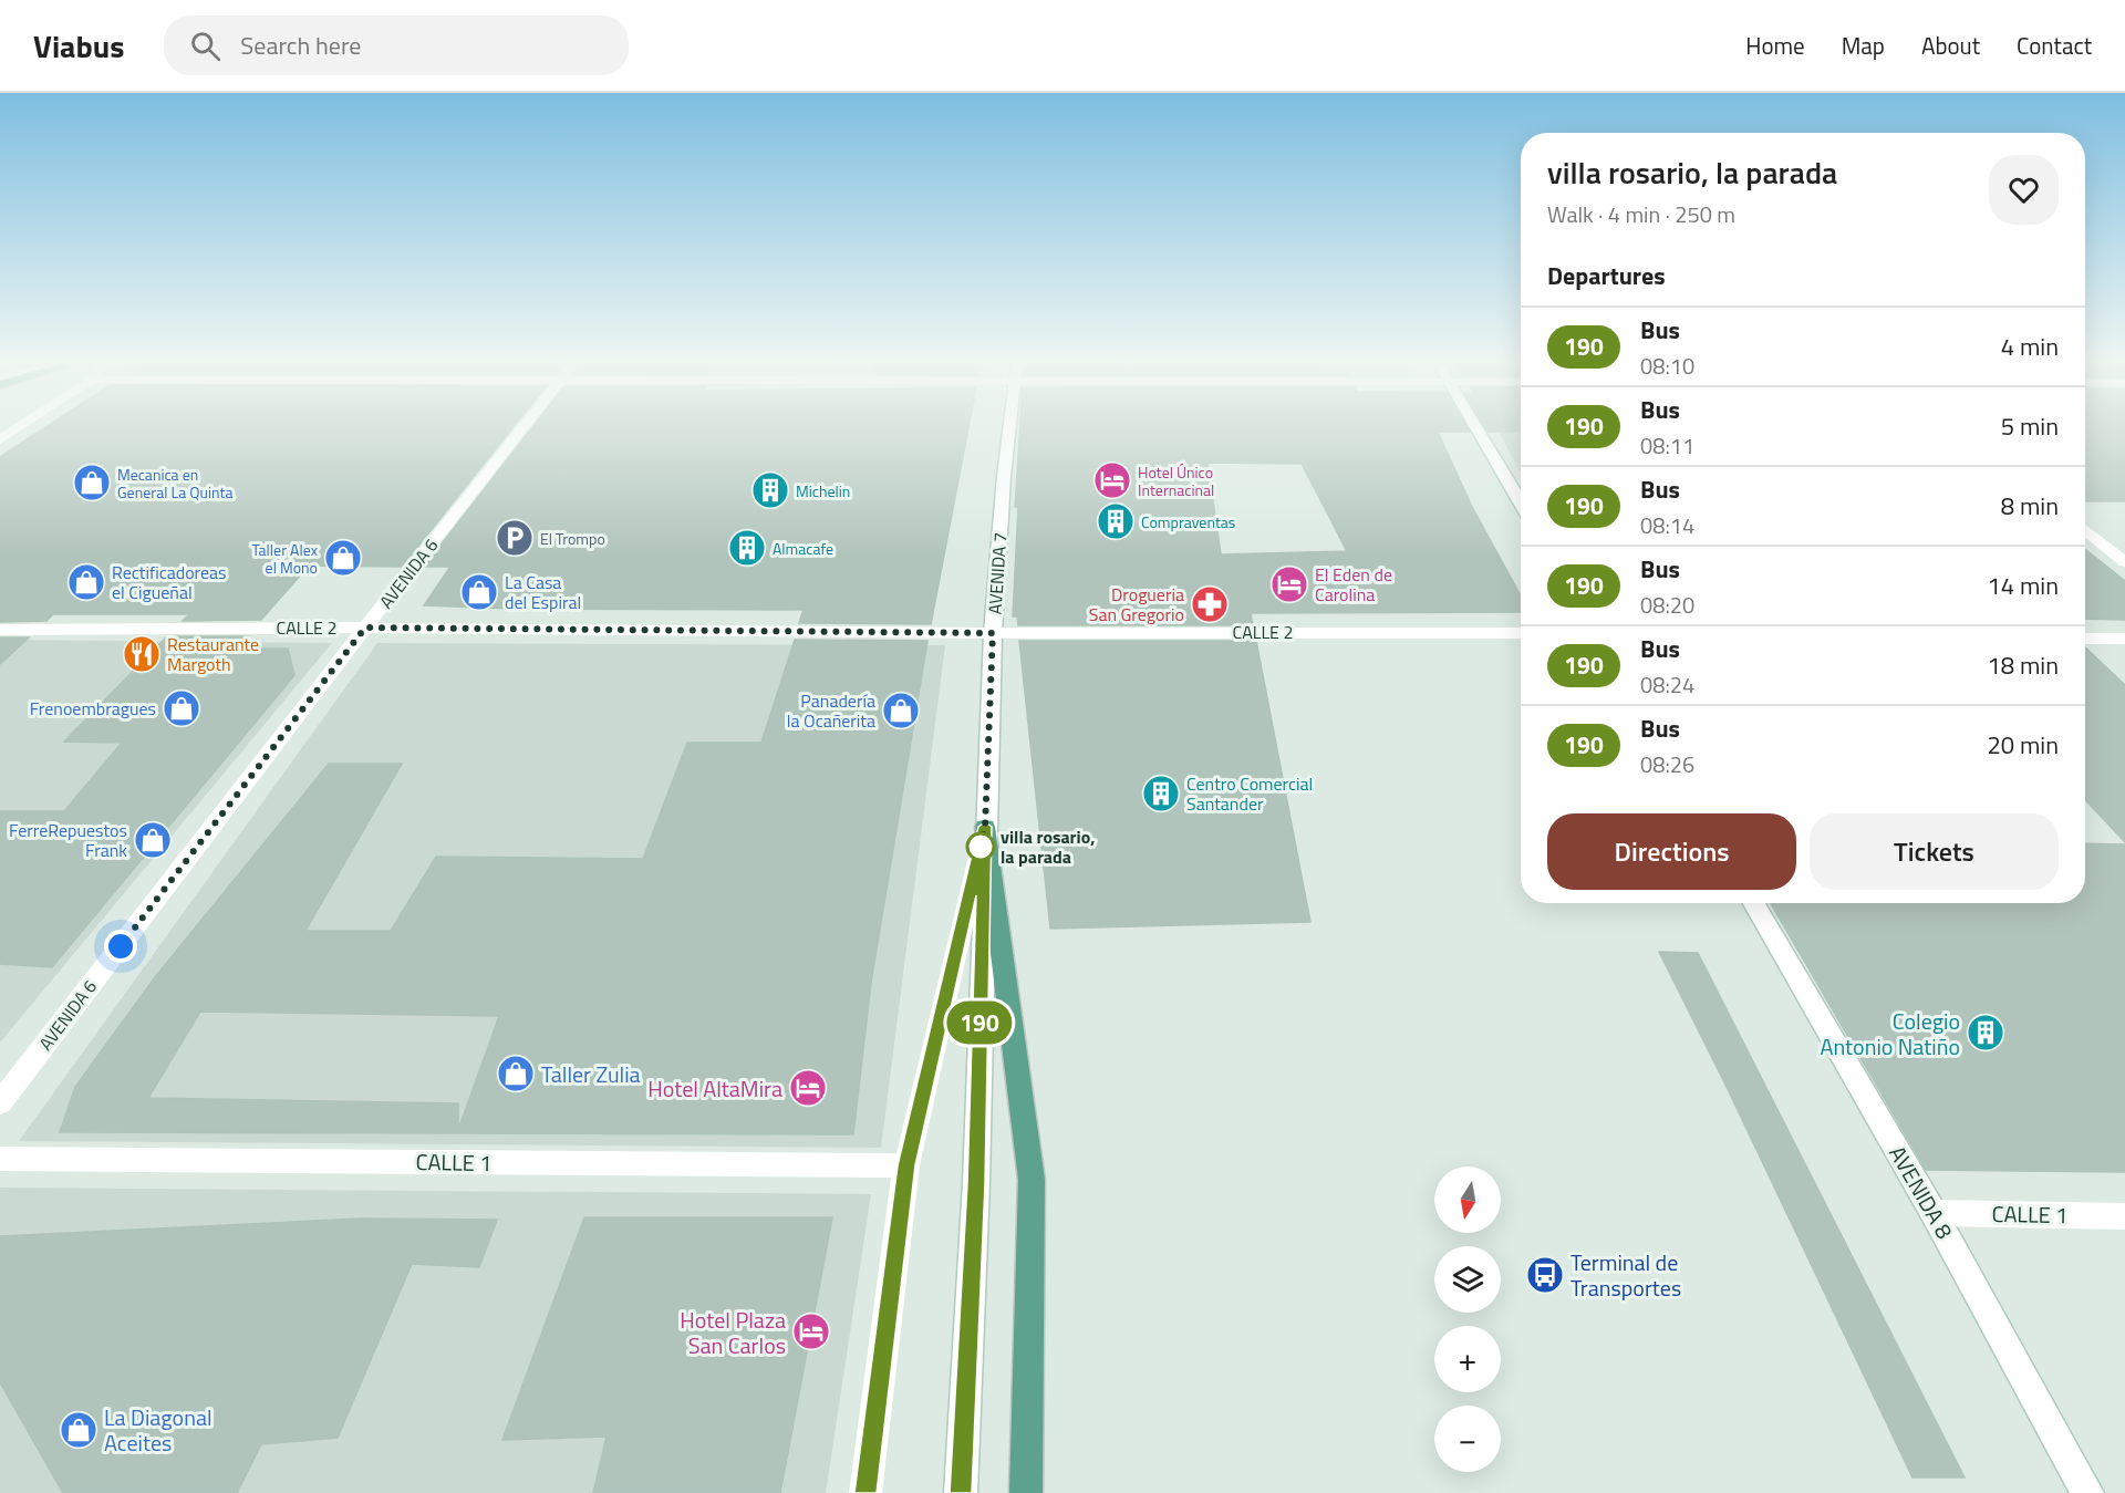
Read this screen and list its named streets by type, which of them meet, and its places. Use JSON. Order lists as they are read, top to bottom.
{
  "streets": {
    "street": [
      "AVENIDA 6",
      "AVENIDA 7",
      "CALLE 2",
      "CALLE 1",
      "AVENIDA 8"
    ]
  },
  "crossings": [
    ["AVENIDA 6", "CALLE 2"],
    ["AVENIDA 7", "CALLE 2"],
    ["AVENIDA 7", "CALLE 1"],
    ["CALLE 1", "AVENIDA 8"]
  ],
  "places": {
    "hotel": [
      "Hotel Único Internacinal",
      "El Eden de Carolina",
      "Hotel AltaMira",
      "Hotel Plaza San Carlos"
    ],
    "shop": [
      "Mecanica en General La Quinta",
      "Taller Alex el Mono",
      "Rectificadoreas el Cigueñal",
      "La Casa del Espiral",
      "Frenoembragues",
      "Panadería la Ocañerita",
      "FerreRepuestos Frank",
      "Taller Zulia",
      "La Diagonal Aceites"
    ],
    "building": [
      "Michelin",
      "Compraventas",
      "Almacafe",
      "Centro Comercial Santander",
      "Colegio Antonio Natiño"
    ],
    "parking": ["El Trompo"],
    "pharmacy": ["Drogueria San Gregorio"],
    "restaurant": ["Restaurante Margoth"],
    "other": ["villa rosario, la parada"],
    "bus stop": ["Terminal de Transportes"]
  },
  "lines": ["bus line 190"],
  "north": "bottom",
  "page": {
    "header": "Viabus",
    "search": "Search here",
    "nav": [
      "Home",
      "Map",
      "About",
      "Contact"
    ],
    "on_map": "190",
    "heading": [
      ["villa rosario, la parada", "Walk · 4 min · 250 m"],
      "Departures"
    ],
    "list": [
      {
        "mark": "190",
        "name": "Bus",
        "note": "08:10",
        "value": "4 min"
      },
      {
        "mark": "190",
        "name": "Bus",
        "note": "08:11",
        "value": "5 min"
      },
      {
        "mark": "190",
        "name": "Bus",
        "note": "08:14",
        "value": "8 min"
      },
      {
        "mark": "190",
        "name": "Bus",
        "note": "08:20",
        "value": "14 min"
      },
      {
        "mark": "190",
        "name": "Bus",
        "note": "08:24",
        "value": "18 min"
      },
      {
        "mark": "190",
        "name": "Bus",
        "note": "08:26",
        "value": "20 min"
      }
    ],
    "buttons": ["Directions", "Tickets"],
    "map_buttons": ["+", "−"]
  }
}
